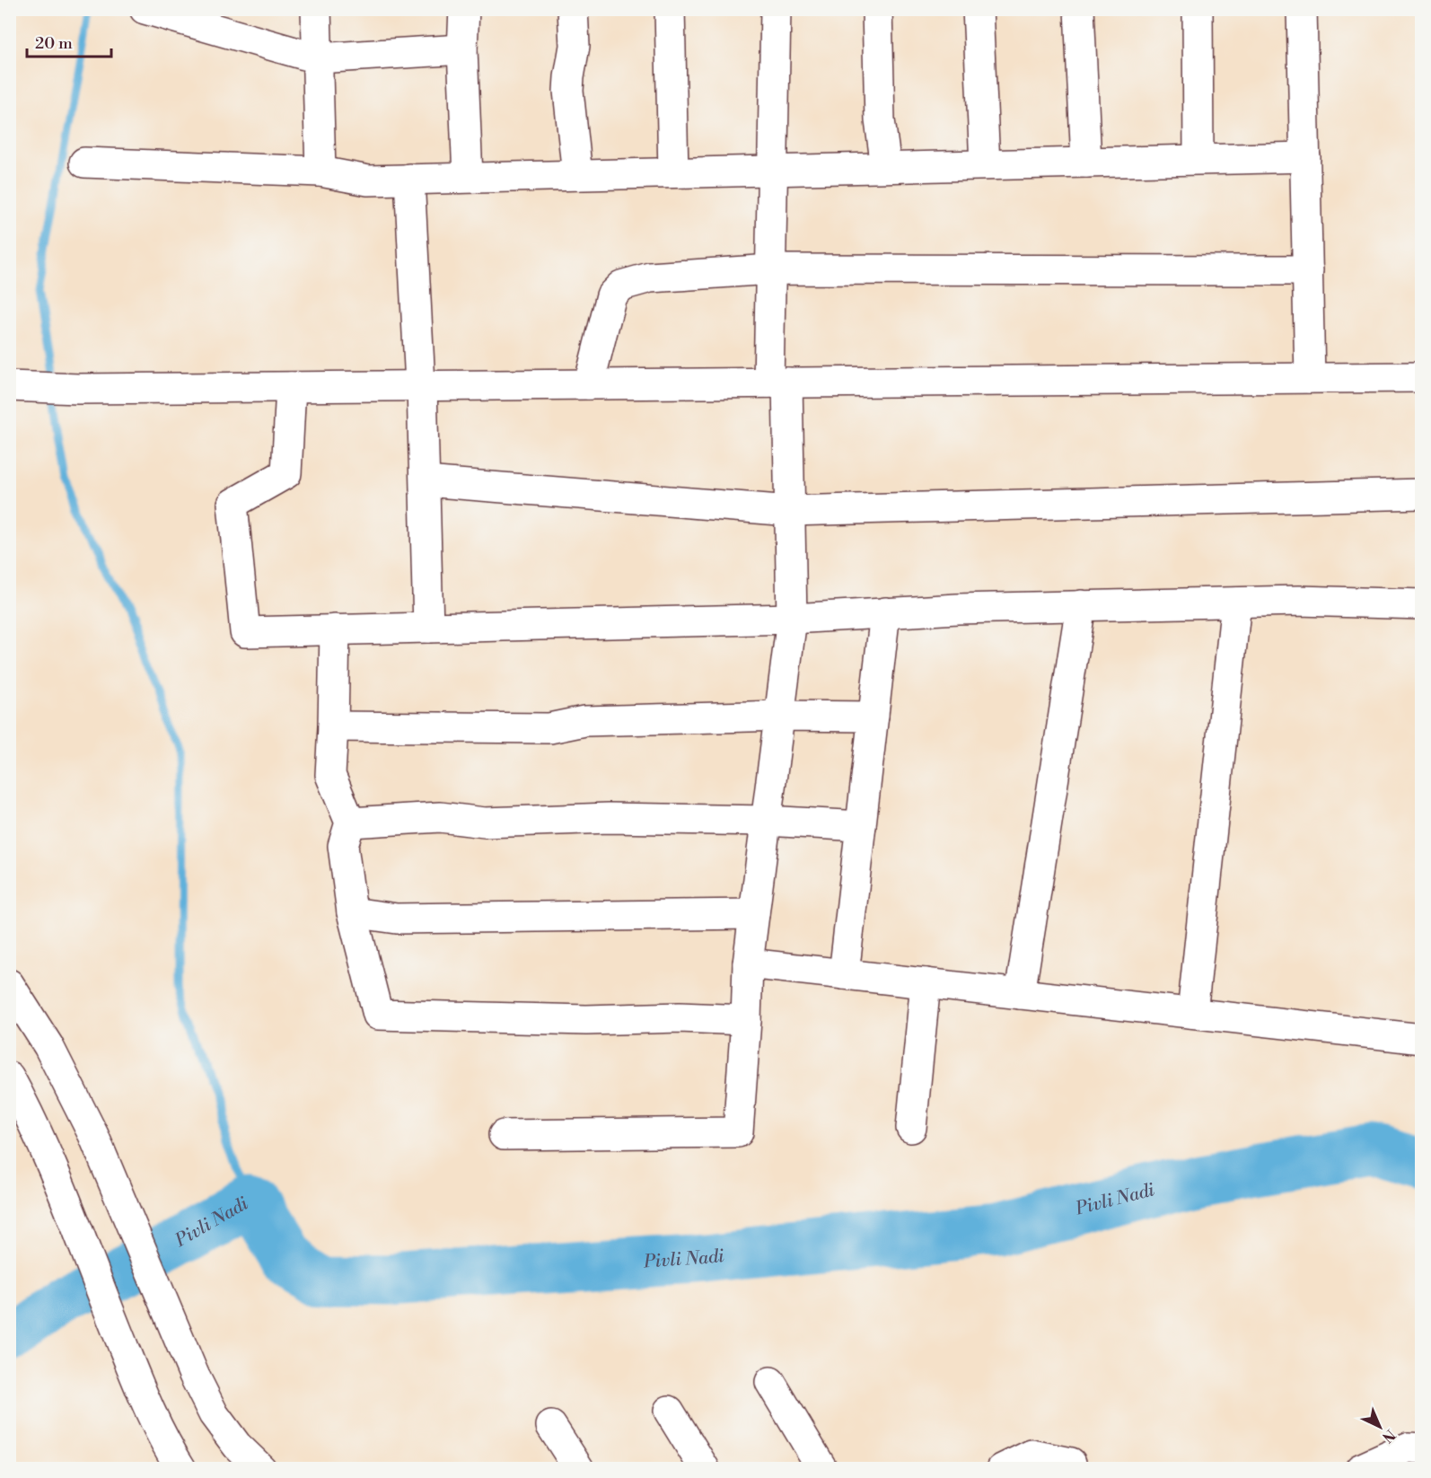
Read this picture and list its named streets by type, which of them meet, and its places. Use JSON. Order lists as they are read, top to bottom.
{
  "water": ["Pivli Nadi"],
  "scale_bar": "20 m",
  "north": "bottom right"
}
